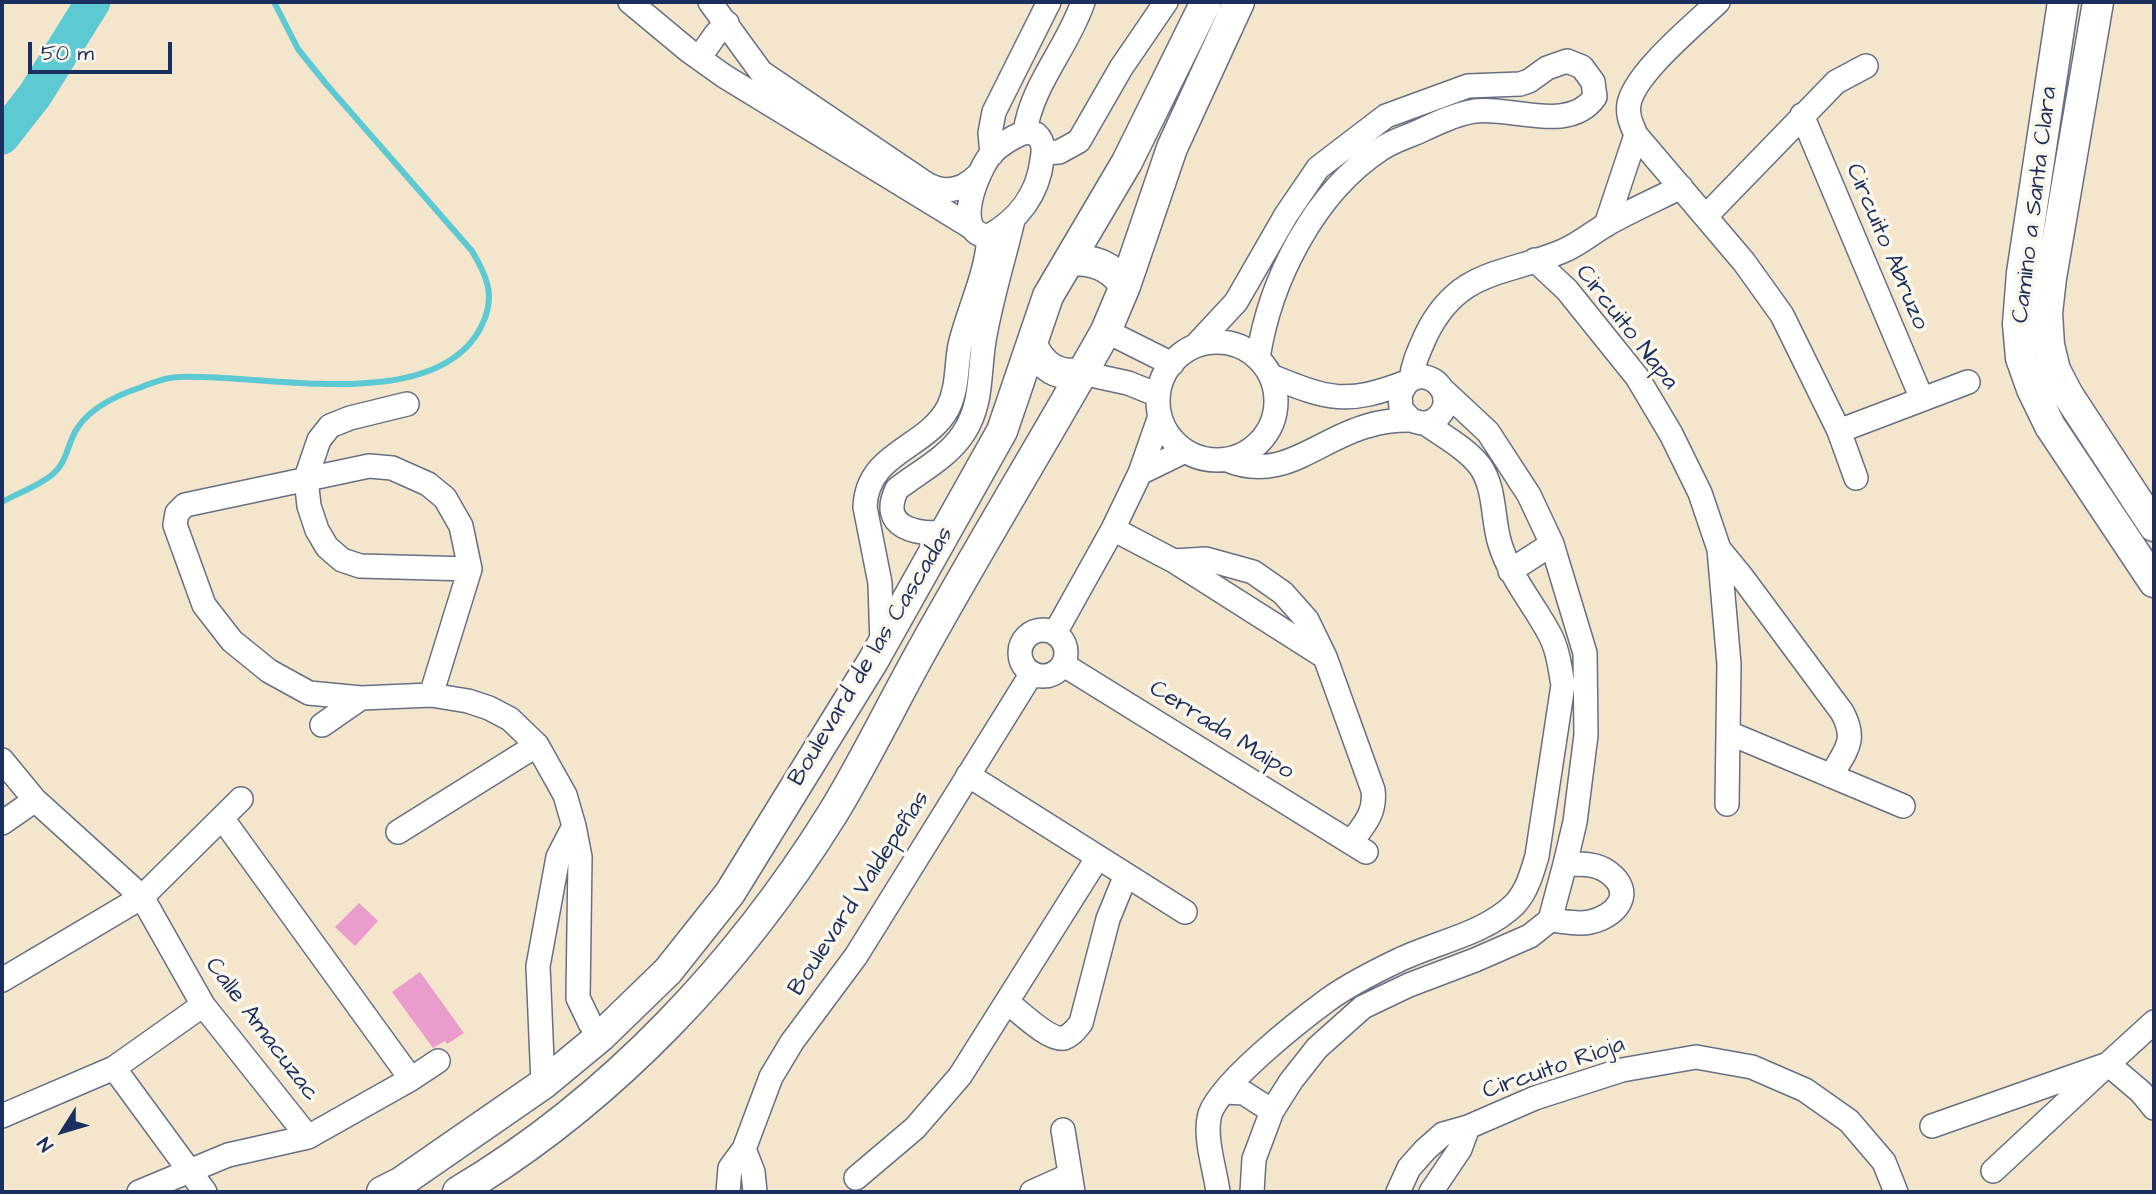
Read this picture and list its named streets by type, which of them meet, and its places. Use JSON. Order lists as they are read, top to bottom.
{
  "streets": {
    "main road": ["Camino a Santa Clara", "Boulevard de las Cascadas"],
    "street": [
      "Circuito Abruzo",
      "Circuito Napa",
      "Cerrada Maipo",
      "Boulevard Valdepeñas",
      "Calle Amacuzac",
      "Circuito Rioja"
    ]
  },
  "crossings": [
    ["Cerrada Maipo", "Boulevard Valdepeñas"]
  ],
  "scale_bar": "50 m",
  "north": "bottom left"
}
